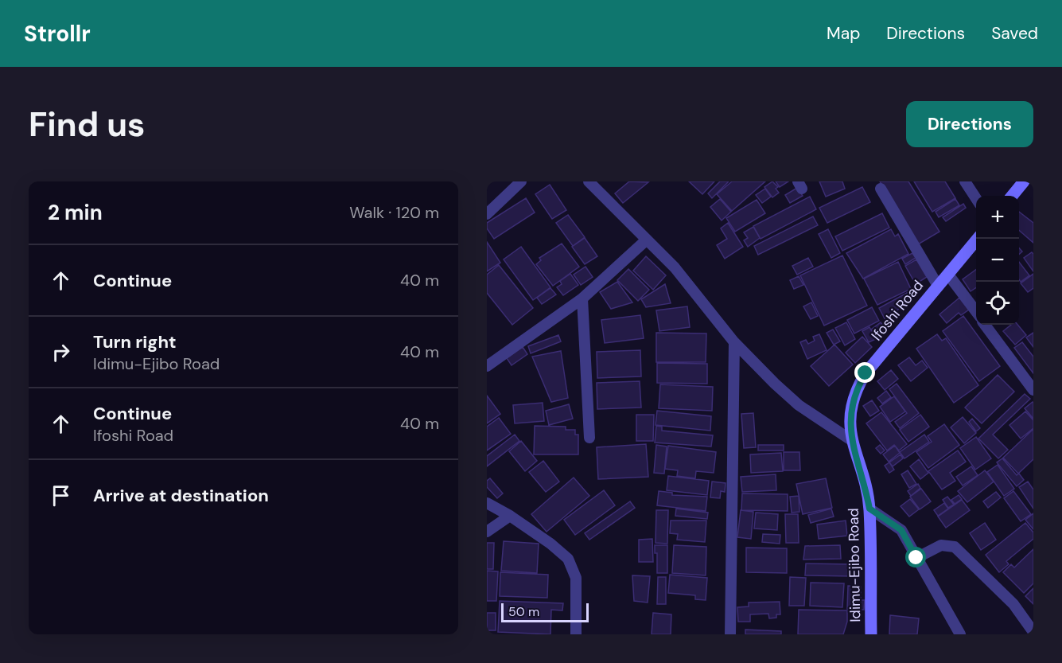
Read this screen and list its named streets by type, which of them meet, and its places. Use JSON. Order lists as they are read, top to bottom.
{
  "streets": {
    "main road": ["Ifoshi Road", "Idimu-Ejibo Road"]
  },
  "crossings": [
    ["Ifoshi Road", "Idimu-Ejibo Road"]
  ],
  "scale_bar": "50 m",
  "page": {
    "header": "Strollr",
    "nav": ["Map", "Directions", "Saved"],
    "buttons": "Directions",
    "title": "Find us",
    "heading": ["2 min", "Walk · 120 m"],
    "map_buttons": ["+", "−"],
    "list": [
      ["Continue", "40 m"],
      ["Turn right", "Idimu-Ejibo Road", "40 m"],
      ["Continue", "Ifoshi Road", "40 m"],
      "Arrive at destination"
    ],
    "scale": "50 m"
  }
}
